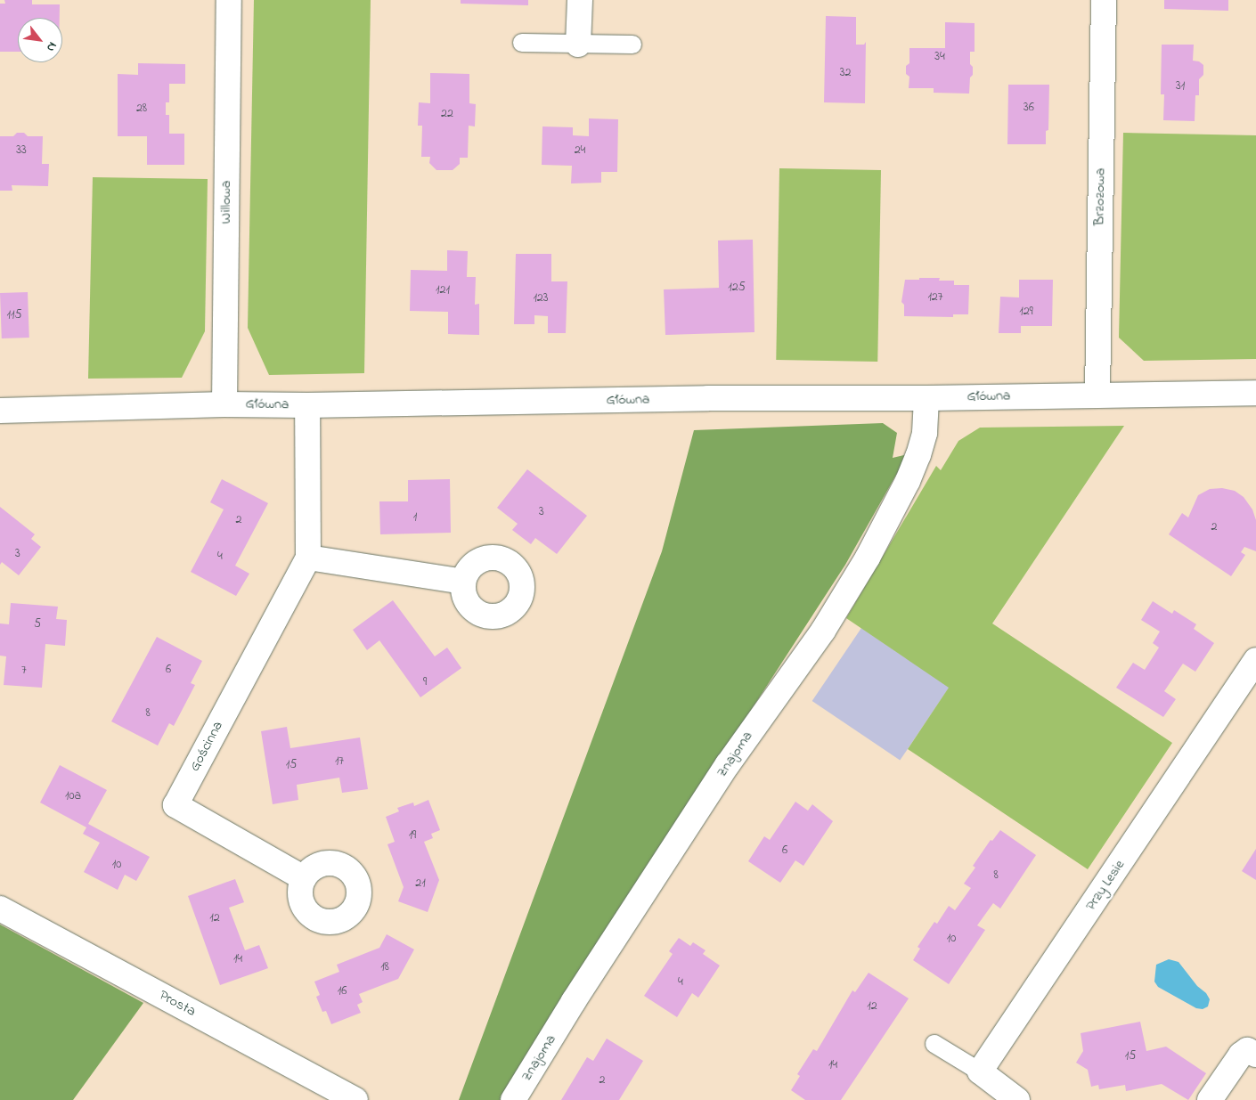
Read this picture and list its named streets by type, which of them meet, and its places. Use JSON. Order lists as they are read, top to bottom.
{
  "streets": {
    "street": [
      "Brzozowa",
      "Willowa",
      "Główna",
      "Gościnna",
      "Znajoma",
      "Przy Lesie",
      "Prosta"
    ]
  },
  "crossings": [
    ["Brzozowa", "Główna"],
    ["Willowa", "Główna"],
    ["Główna", "Gościnna"],
    ["Główna", "Znajoma"]
  ],
  "house_numbers": [
    "34",
    "32",
    "31",
    "36",
    "28",
    "22",
    "33",
    "24",
    "125",
    "121",
    "127",
    "123",
    "129",
    "115",
    "3",
    "1",
    "2",
    "2",
    "3",
    "4",
    "5",
    "6",
    "7",
    "9",
    "8",
    "17",
    "15",
    "10a",
    "19",
    "6",
    "10",
    "8",
    "21",
    "12",
    "10",
    "14",
    "18",
    "4",
    "16",
    "12",
    "15",
    "14",
    "2"
  ],
  "north": "bottom right"
}
